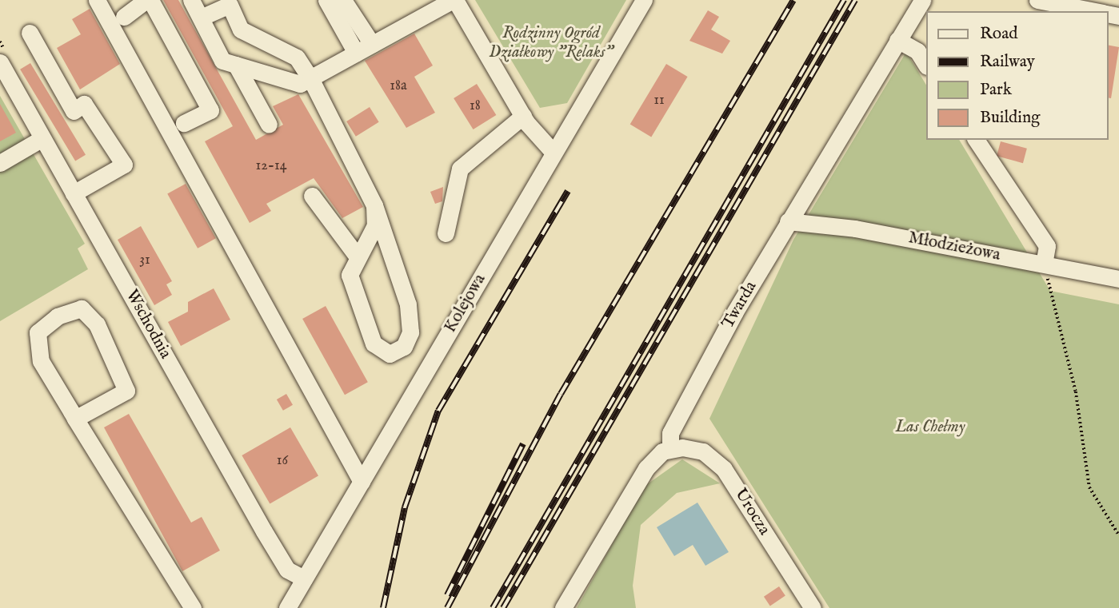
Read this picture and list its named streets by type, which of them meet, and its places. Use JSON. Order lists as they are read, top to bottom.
{
  "streets": {
    "street": [
      "Młodzieżowa",
      "Kolejowa",
      "Twarda",
      "Wschodnia",
      "Urocza"
    ]
  },
  "crossings": [
    ["Młodzieżowa", "Twarda"],
    ["Kolejowa", "Wschodnia"],
    ["Twarda", "Urocza"]
  ],
  "parks": ["Rodzinny Ogród Działkowy \"Relaks\"", "Las Chełmy"],
  "house_numbers": [
    "18a",
    "11",
    "18",
    "12-14",
    "31",
    "16"
  ],
  "legend": [
    "Road",
    "Railway",
    "Park",
    "Building"
  ]
}
